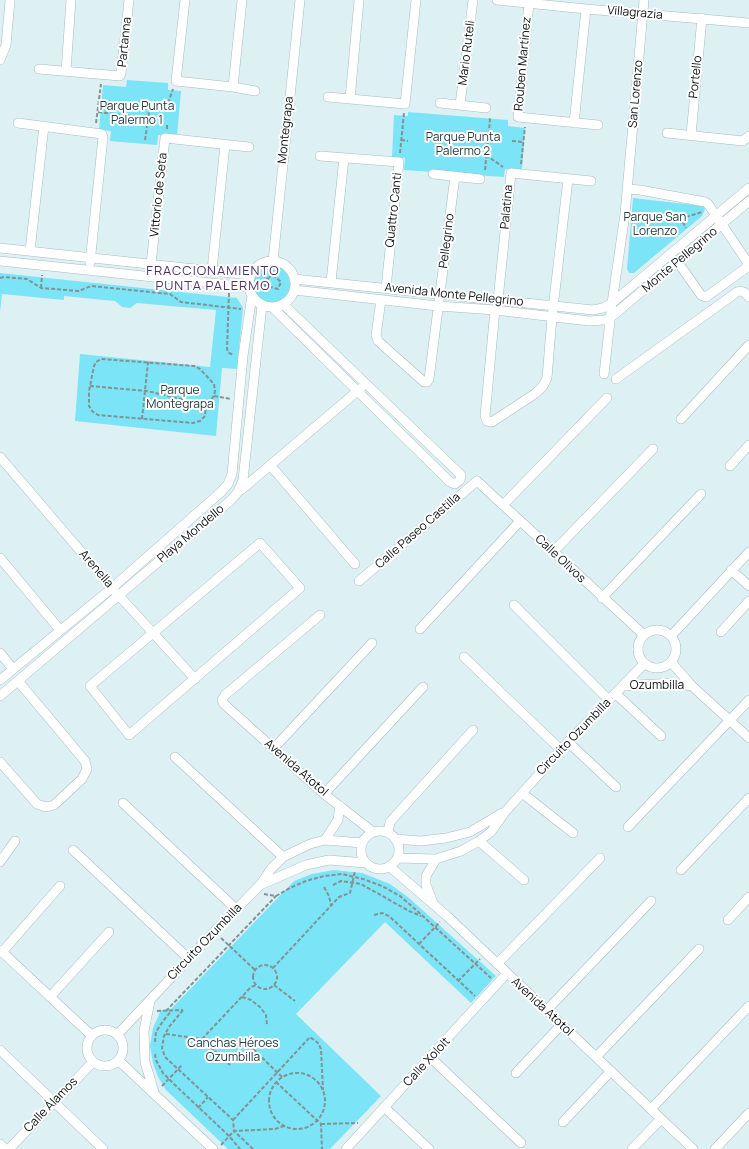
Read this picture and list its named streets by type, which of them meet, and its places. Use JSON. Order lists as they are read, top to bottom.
{
  "streets": {
    "street": [
      "Villagrazia",
      "Partanna",
      "Mario Ruteli",
      "Rouben Martínez",
      "Portello",
      "San Lorenzo",
      "Montegrapa",
      "Vittorio de Seta",
      "Palatina",
      "Quattro Canti",
      "Pellegrino",
      "Monte Pellegrino",
      "Avenida Monte Pellegrino",
      "Calle Paseo Castilla",
      "Playa Mondello",
      "Calle Olivos",
      "Arenella",
      "Ozumbilla",
      "Circuito Ozumbilla",
      "Avenida Atotol",
      "Calle Xololt",
      "Calle Álamos"
    ]
  },
  "crossings": [
    ["Villagrazia", "Rouben Martínez"],
    ["Villagrazia", "Portello"],
    ["Villagrazia", "San Lorenzo"],
    ["San Lorenzo", "Monte Pellegrino"],
    ["San Lorenzo", "Avenida Monte Pellegrino"],
    ["Palatina", "Avenida Monte Pellegrino"],
    ["Quattro Canti", "Avenida Monte Pellegrino"],
    ["Pellegrino", "Avenida Monte Pellegrino"],
    ["Monte Pellegrino", "Avenida Monte Pellegrino"],
    ["Calle Paseo Castilla", "Calle Olivos"],
    ["Playa Mondello", "Arenella"],
    ["Calle Olivos", "Circuito Ozumbilla"],
    ["Ozumbilla", "Circuito Ozumbilla"],
    ["Circuito Ozumbilla", "Avenida Atotol"],
    ["Circuito Ozumbilla", "Calle Álamos"],
    ["Avenida Atotol", "Calle Xololt"]
  ],
  "districts": ["FRACCIONAMIENTO PUNTA PALERMO"],
  "parks": [
    "Parque Punta Palermo 1",
    "Parque Punta Palermo 2",
    "Parque San Lorenzo",
    "Parque Montegrapa",
    "Canchas Héroes Ozumbilla"
  ]
}
